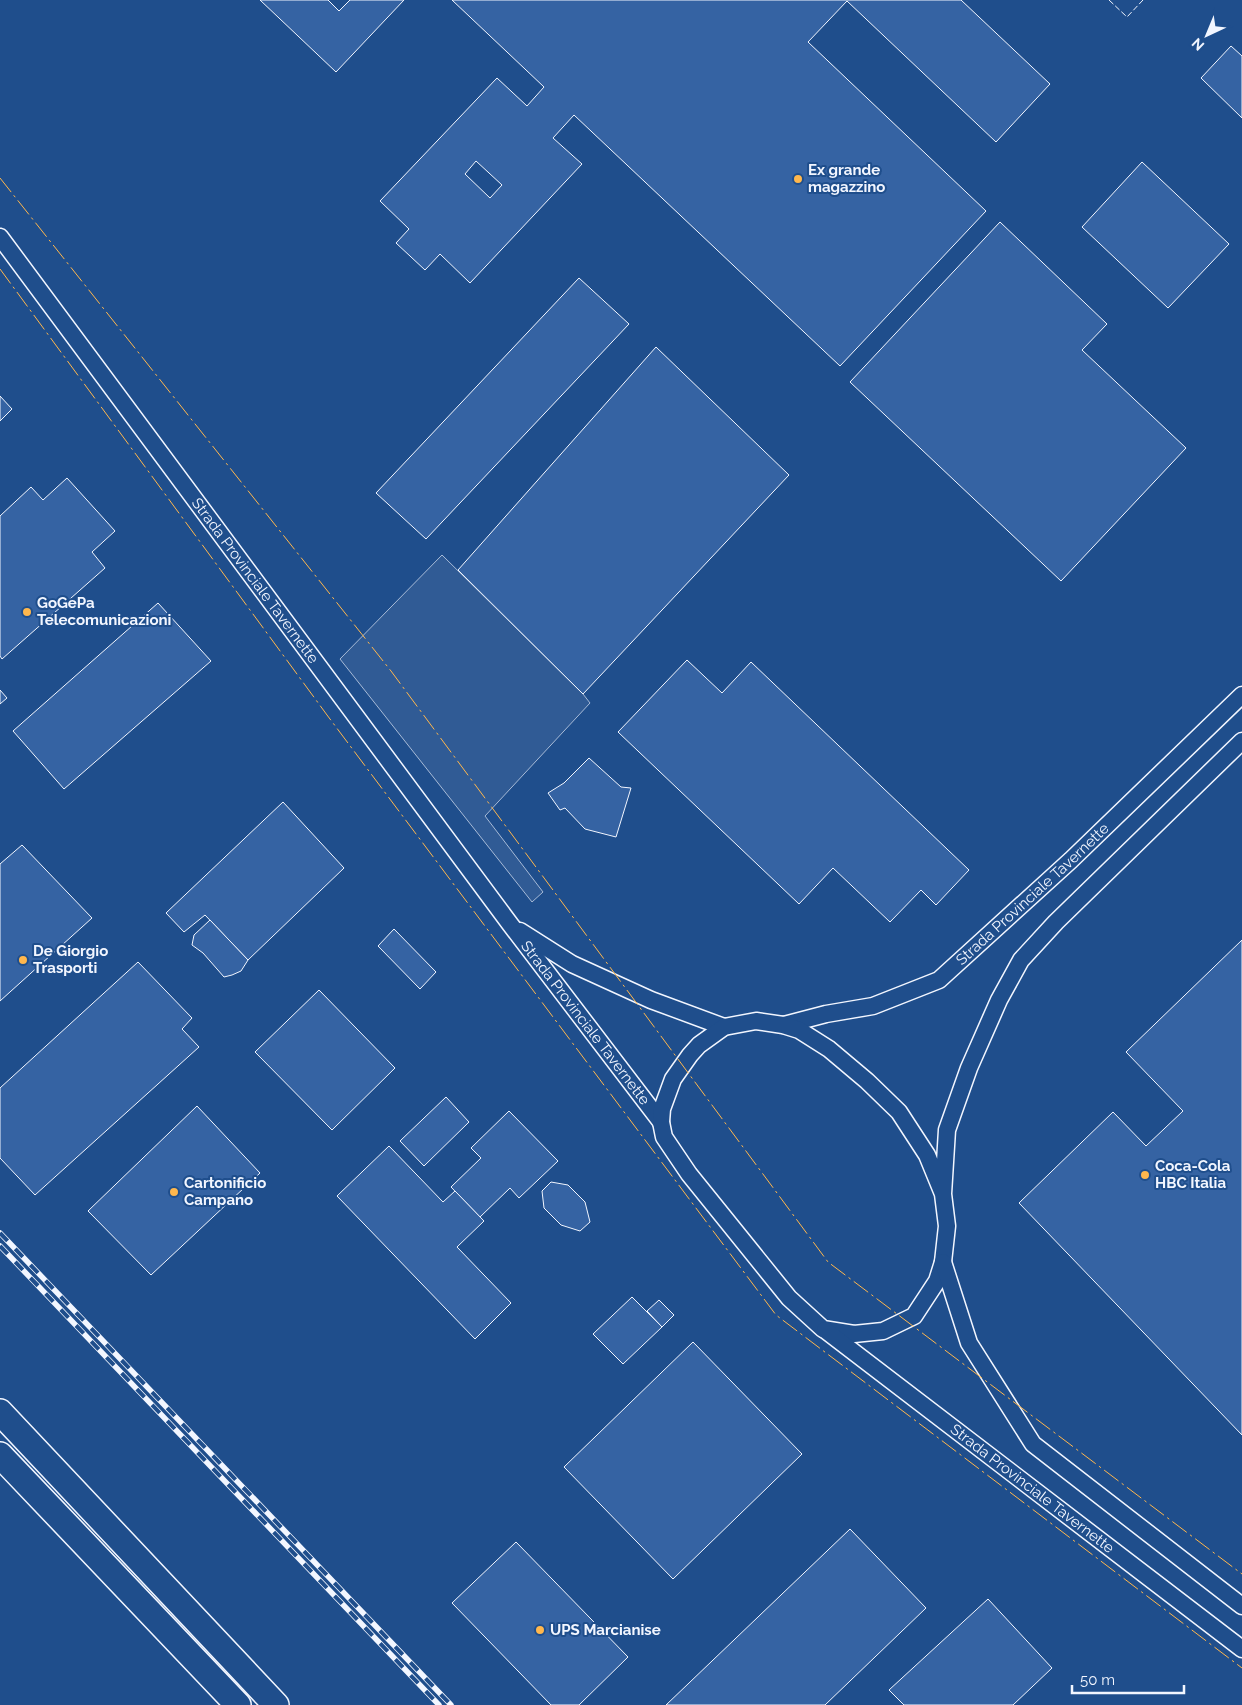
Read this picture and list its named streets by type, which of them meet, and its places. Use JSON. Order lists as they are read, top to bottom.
{
  "streets": {
    "street": ["Strada Provinciale Tavernette"]
  },
  "places": [
    "Ex grande magazzino",
    "GoGePa Telecomunicazioni",
    "De Giorgio Trasporti",
    "Coca-Cola HBC Italia",
    "Cartonificio Campano",
    "UPS Marcianise"
  ],
  "scale_bar": "50 m",
  "north": "bottom left"
}
